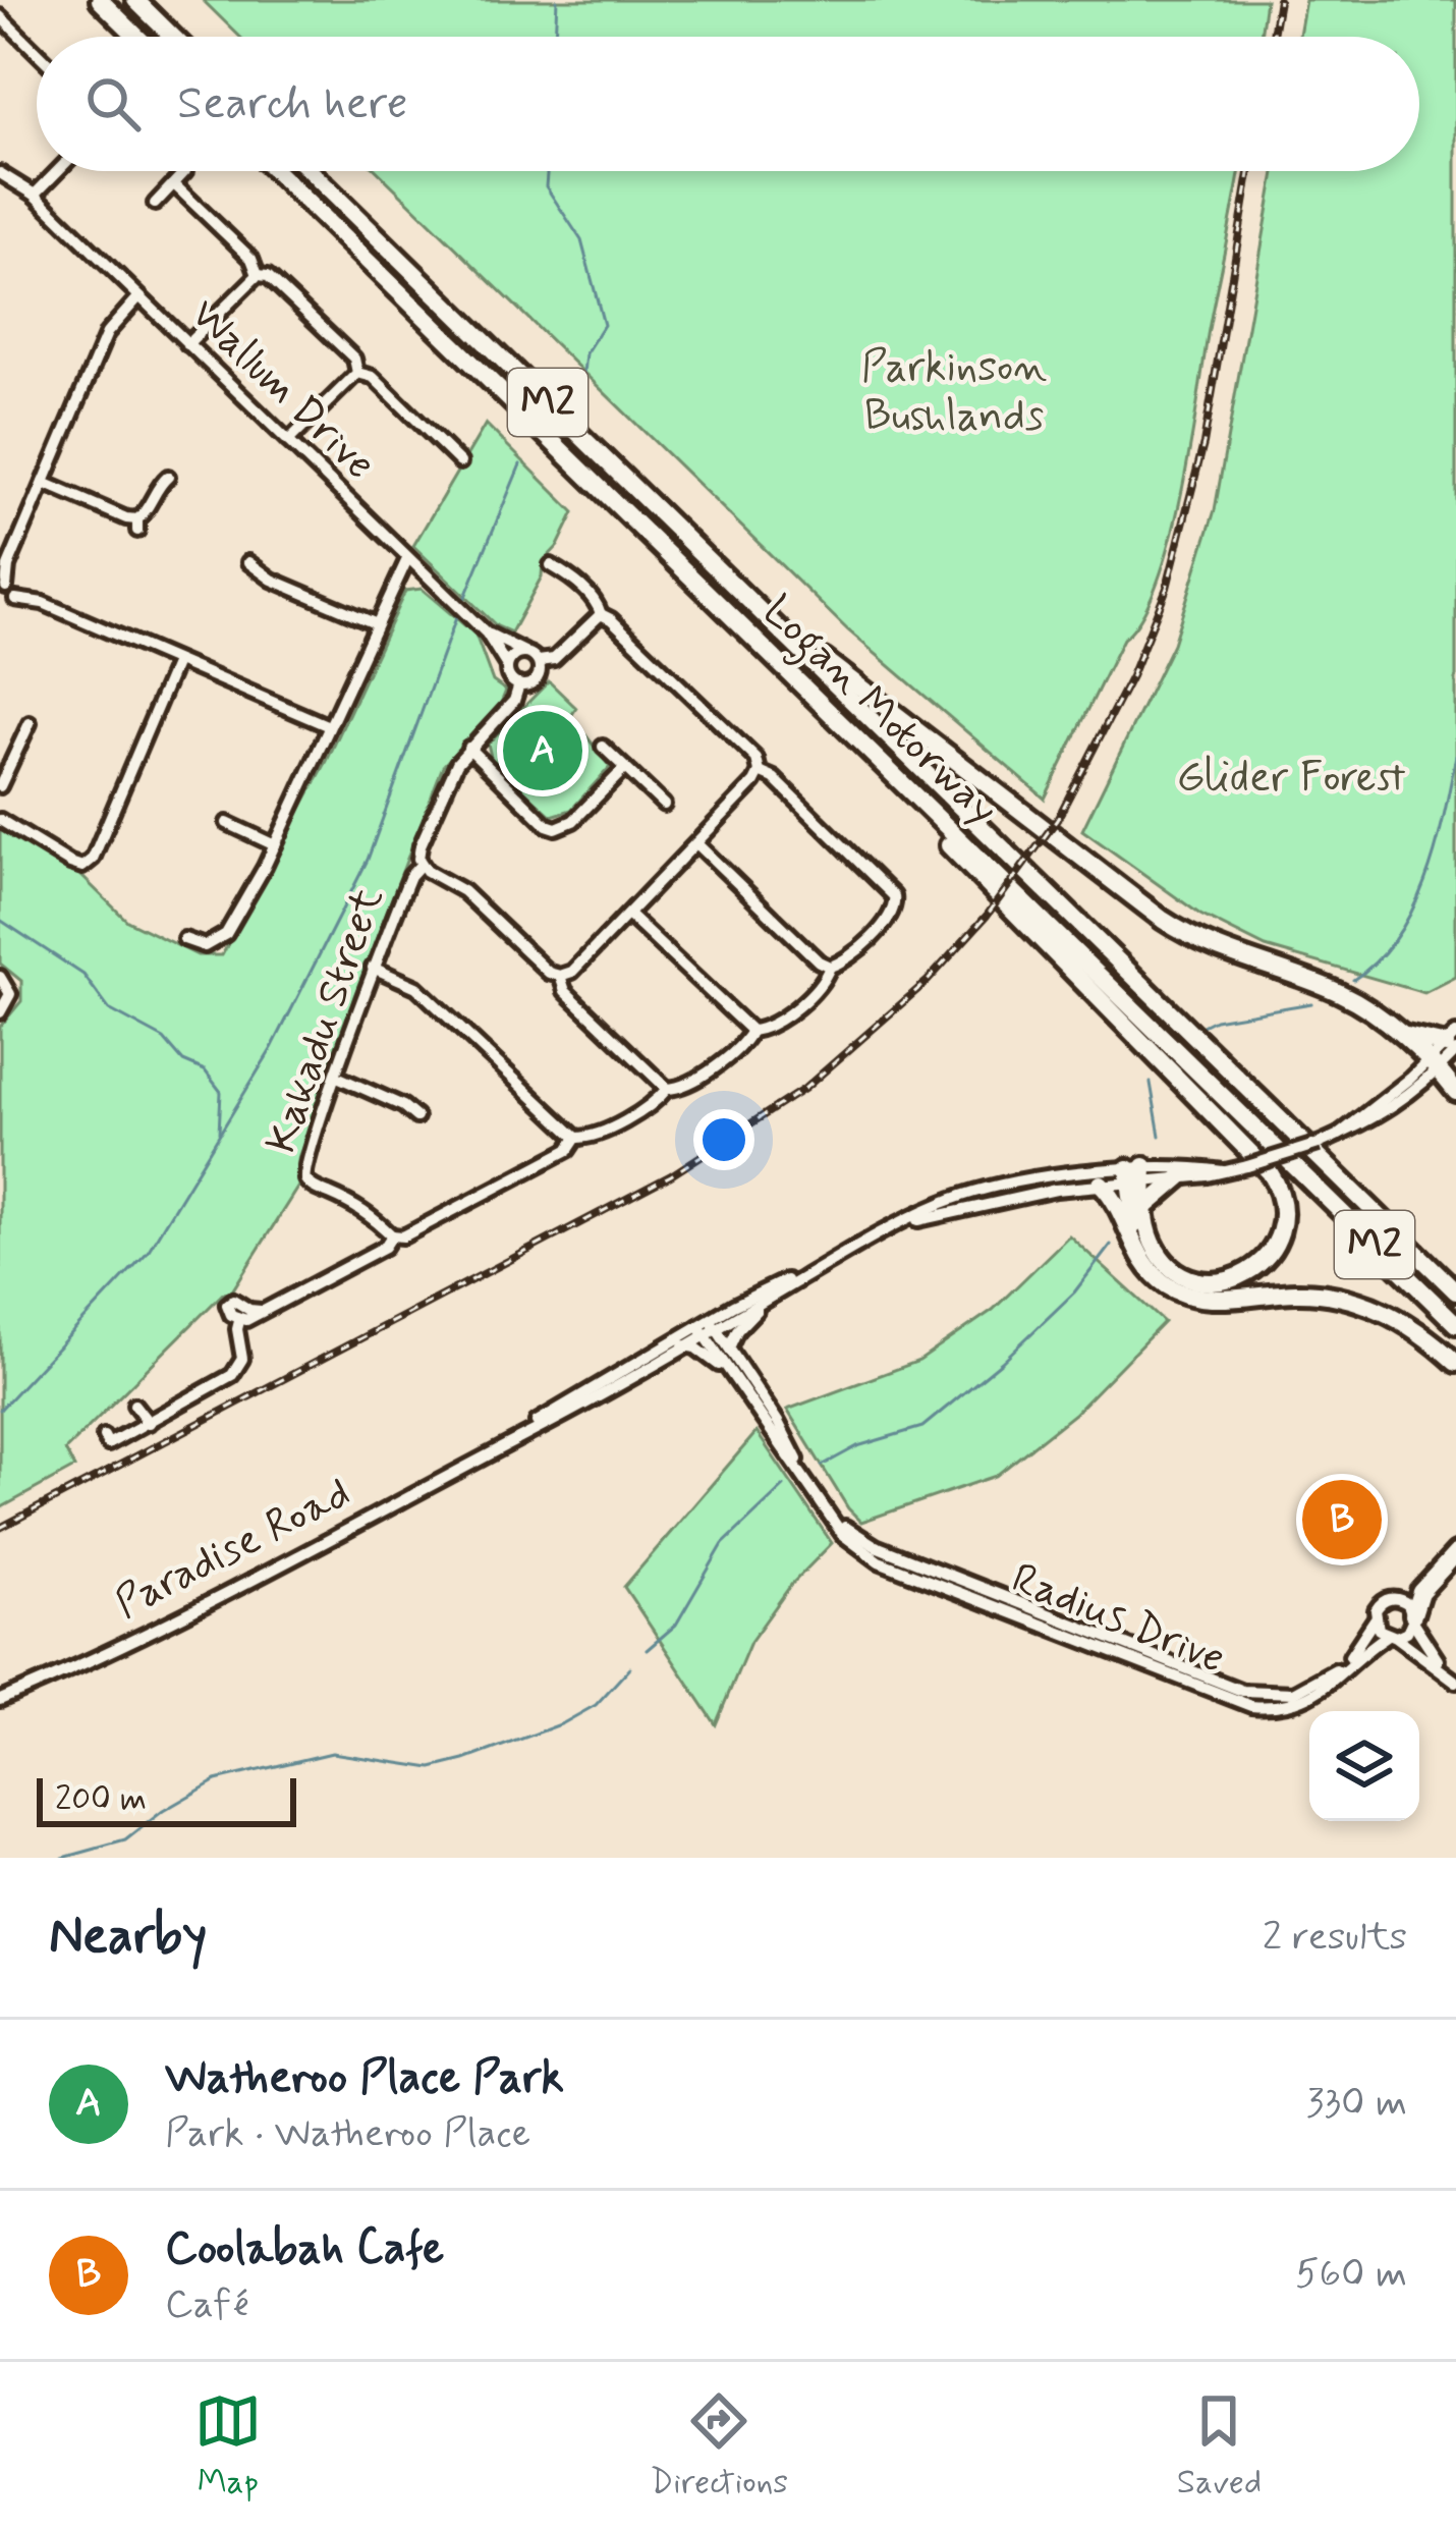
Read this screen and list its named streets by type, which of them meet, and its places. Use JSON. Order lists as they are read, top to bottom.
{
  "streets": {
    "highway": ["M2", "Logan Motorway"],
    "street": [
      "Wallum Drive",
      "Kakadu Street",
      "Paradise Road",
      "Radius Drive"
    ]
  },
  "crossings": [
    ["Wallum Drive", "Kakadu Street"],
    ["Paradise Road", "Radius Drive"]
  ],
  "parks": ["Parkinson Bushlands", "Glider Forest"],
  "scale_bar": "200 m",
  "page": {
    "search": "Search here",
    "pins": ["A", "B"],
    "scale": "200 m",
    "heading": ["Nearby", "2 results"],
    "list": [
      {
        "mark": "A",
        "name": "Watheroo Place Park",
        "note": "Park · Watheroo Place",
        "value": "330 m"
      },
      {
        "mark": "B",
        "name": "Coolabah Cafe",
        "note": "Café",
        "value": "560 m"
      }
    ],
    "nav": ["Map", "Directions", "Saved"]
  }
}
